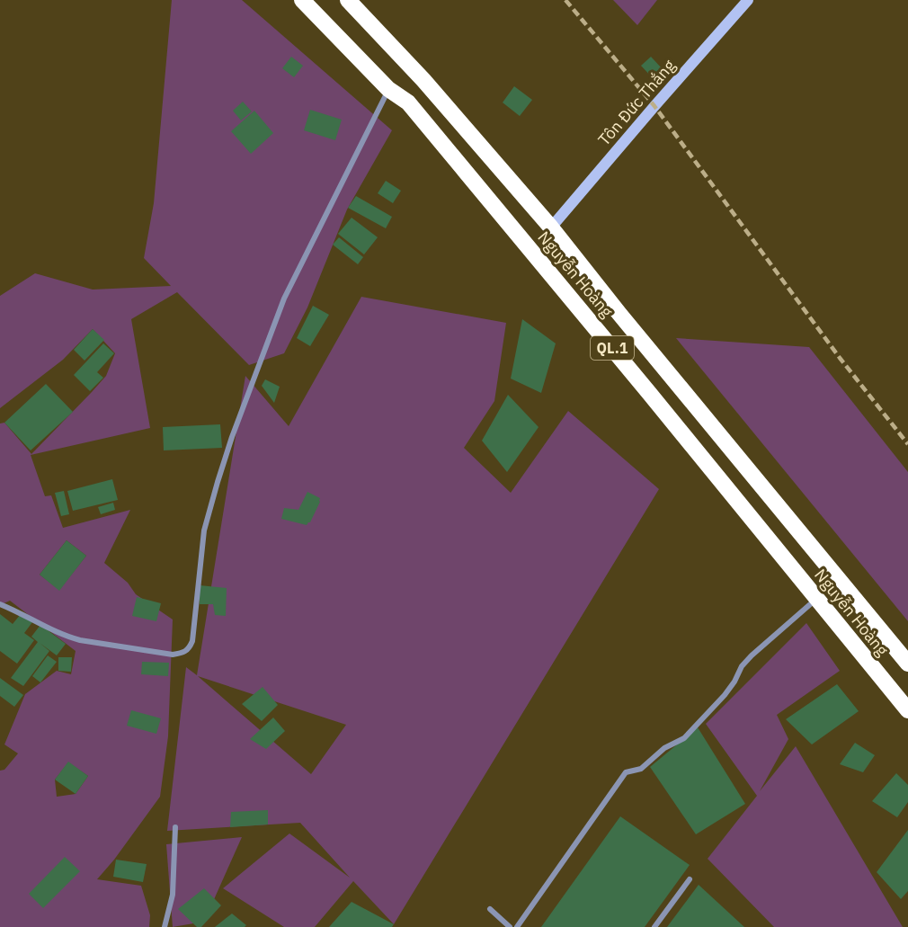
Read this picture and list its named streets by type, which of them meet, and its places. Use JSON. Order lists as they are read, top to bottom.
{
  "streets": {
    "highway": ["Nguyễn Hoàng", "QL.1"],
    "street": ["Tôn Đức Thắng"]
  },
  "crossings": [
    ["Tôn Đức Thắng", "Nguyễn Hoàng"]
  ]
}
